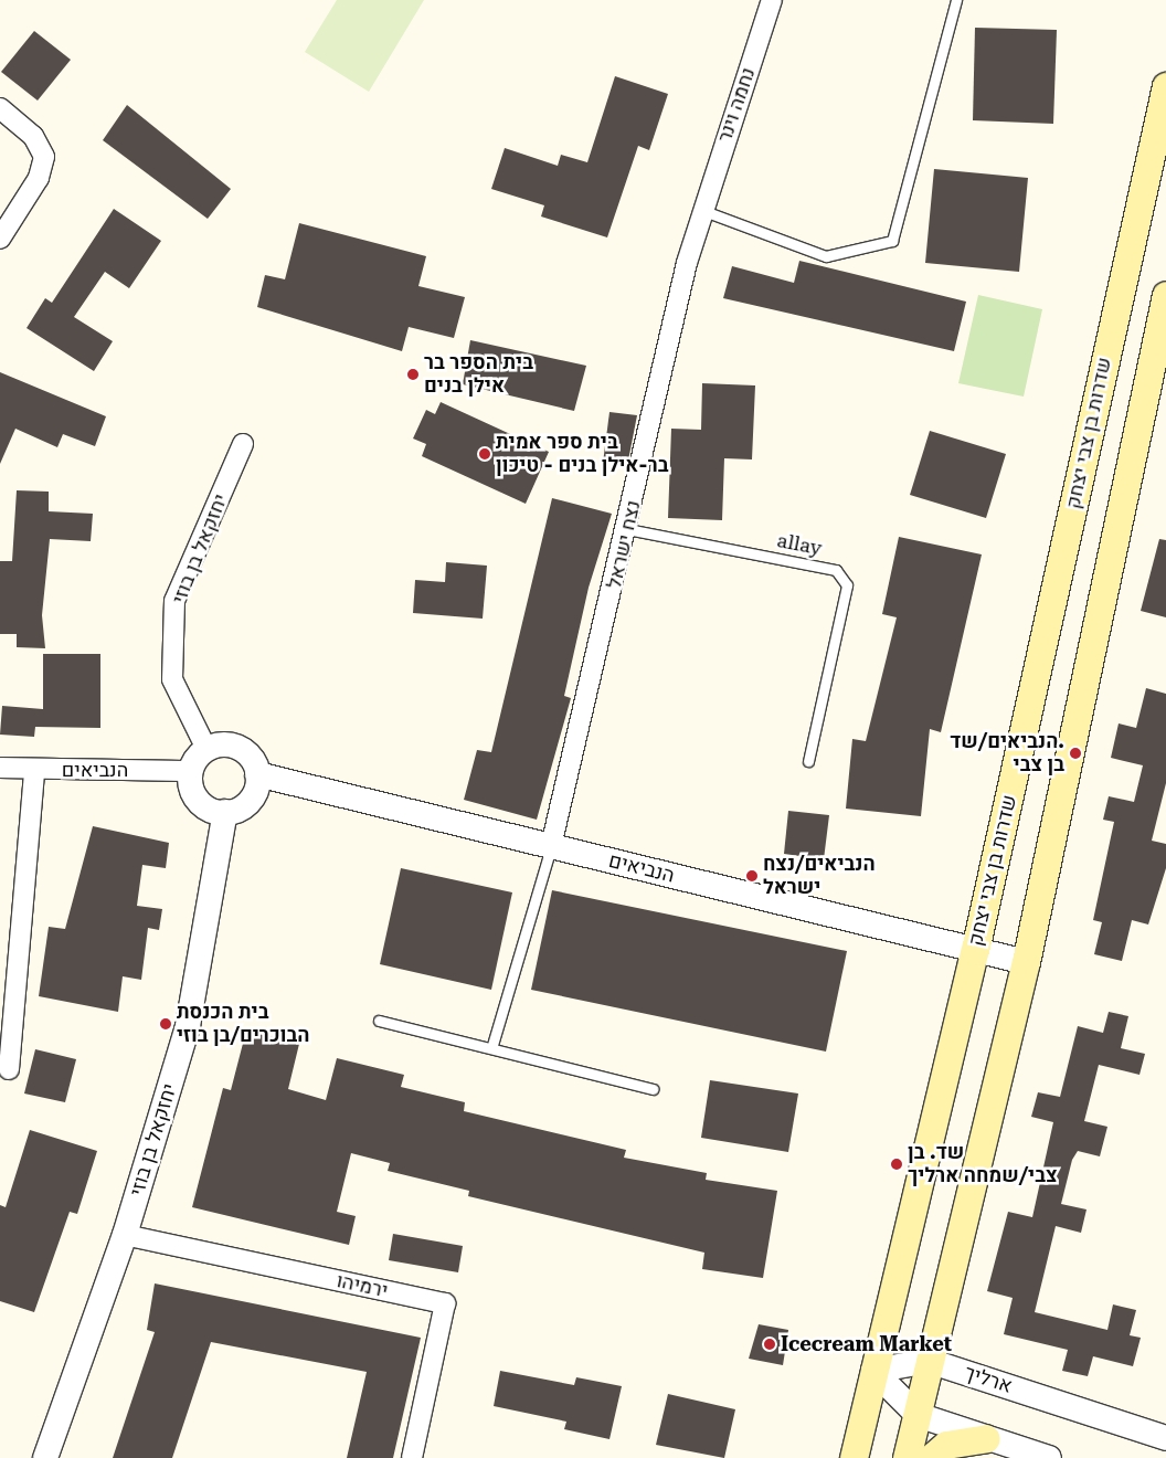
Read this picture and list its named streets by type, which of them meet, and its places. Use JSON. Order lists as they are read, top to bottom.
{
  "streets": {
    "main road": ["שדרות בן צבי יצחק"],
    "street": [
      "נחמה וינר",
      "נצח ישראל",
      "יחזקאל בן בוזי",
      "הנביאים",
      "ירמיהו",
      "ארליך"
    ],
    "lane": ["allay"]
  },
  "crossings": [
    ["נחמה וינר", "נצח ישראל"],
    ["שדרות בן צבי יצחק", "הנביאים"],
    ["שדרות בן צבי יצחק", "ארליך"],
    ["נצח ישראל", "allay"],
    ["נצח ישראל", "הנביאים"],
    ["יחזקאל בן בוזי", "הנביאים"],
    ["יחזקאל בן בוזי", "ירמיהו"]
  ],
  "places": [
    "בית הספר בר אילן בנים",
    "בית ספר אמית בר-אילן בנים - טיכון",
    "הנביאים/שד. בן צבי",
    "הנביאים/נצח ישראל",
    "בית הכנסת הבוכרים/בן בוזי",
    "שד. בן צבי/שמחה ארליך",
    "Icecream Market"
  ]
}
